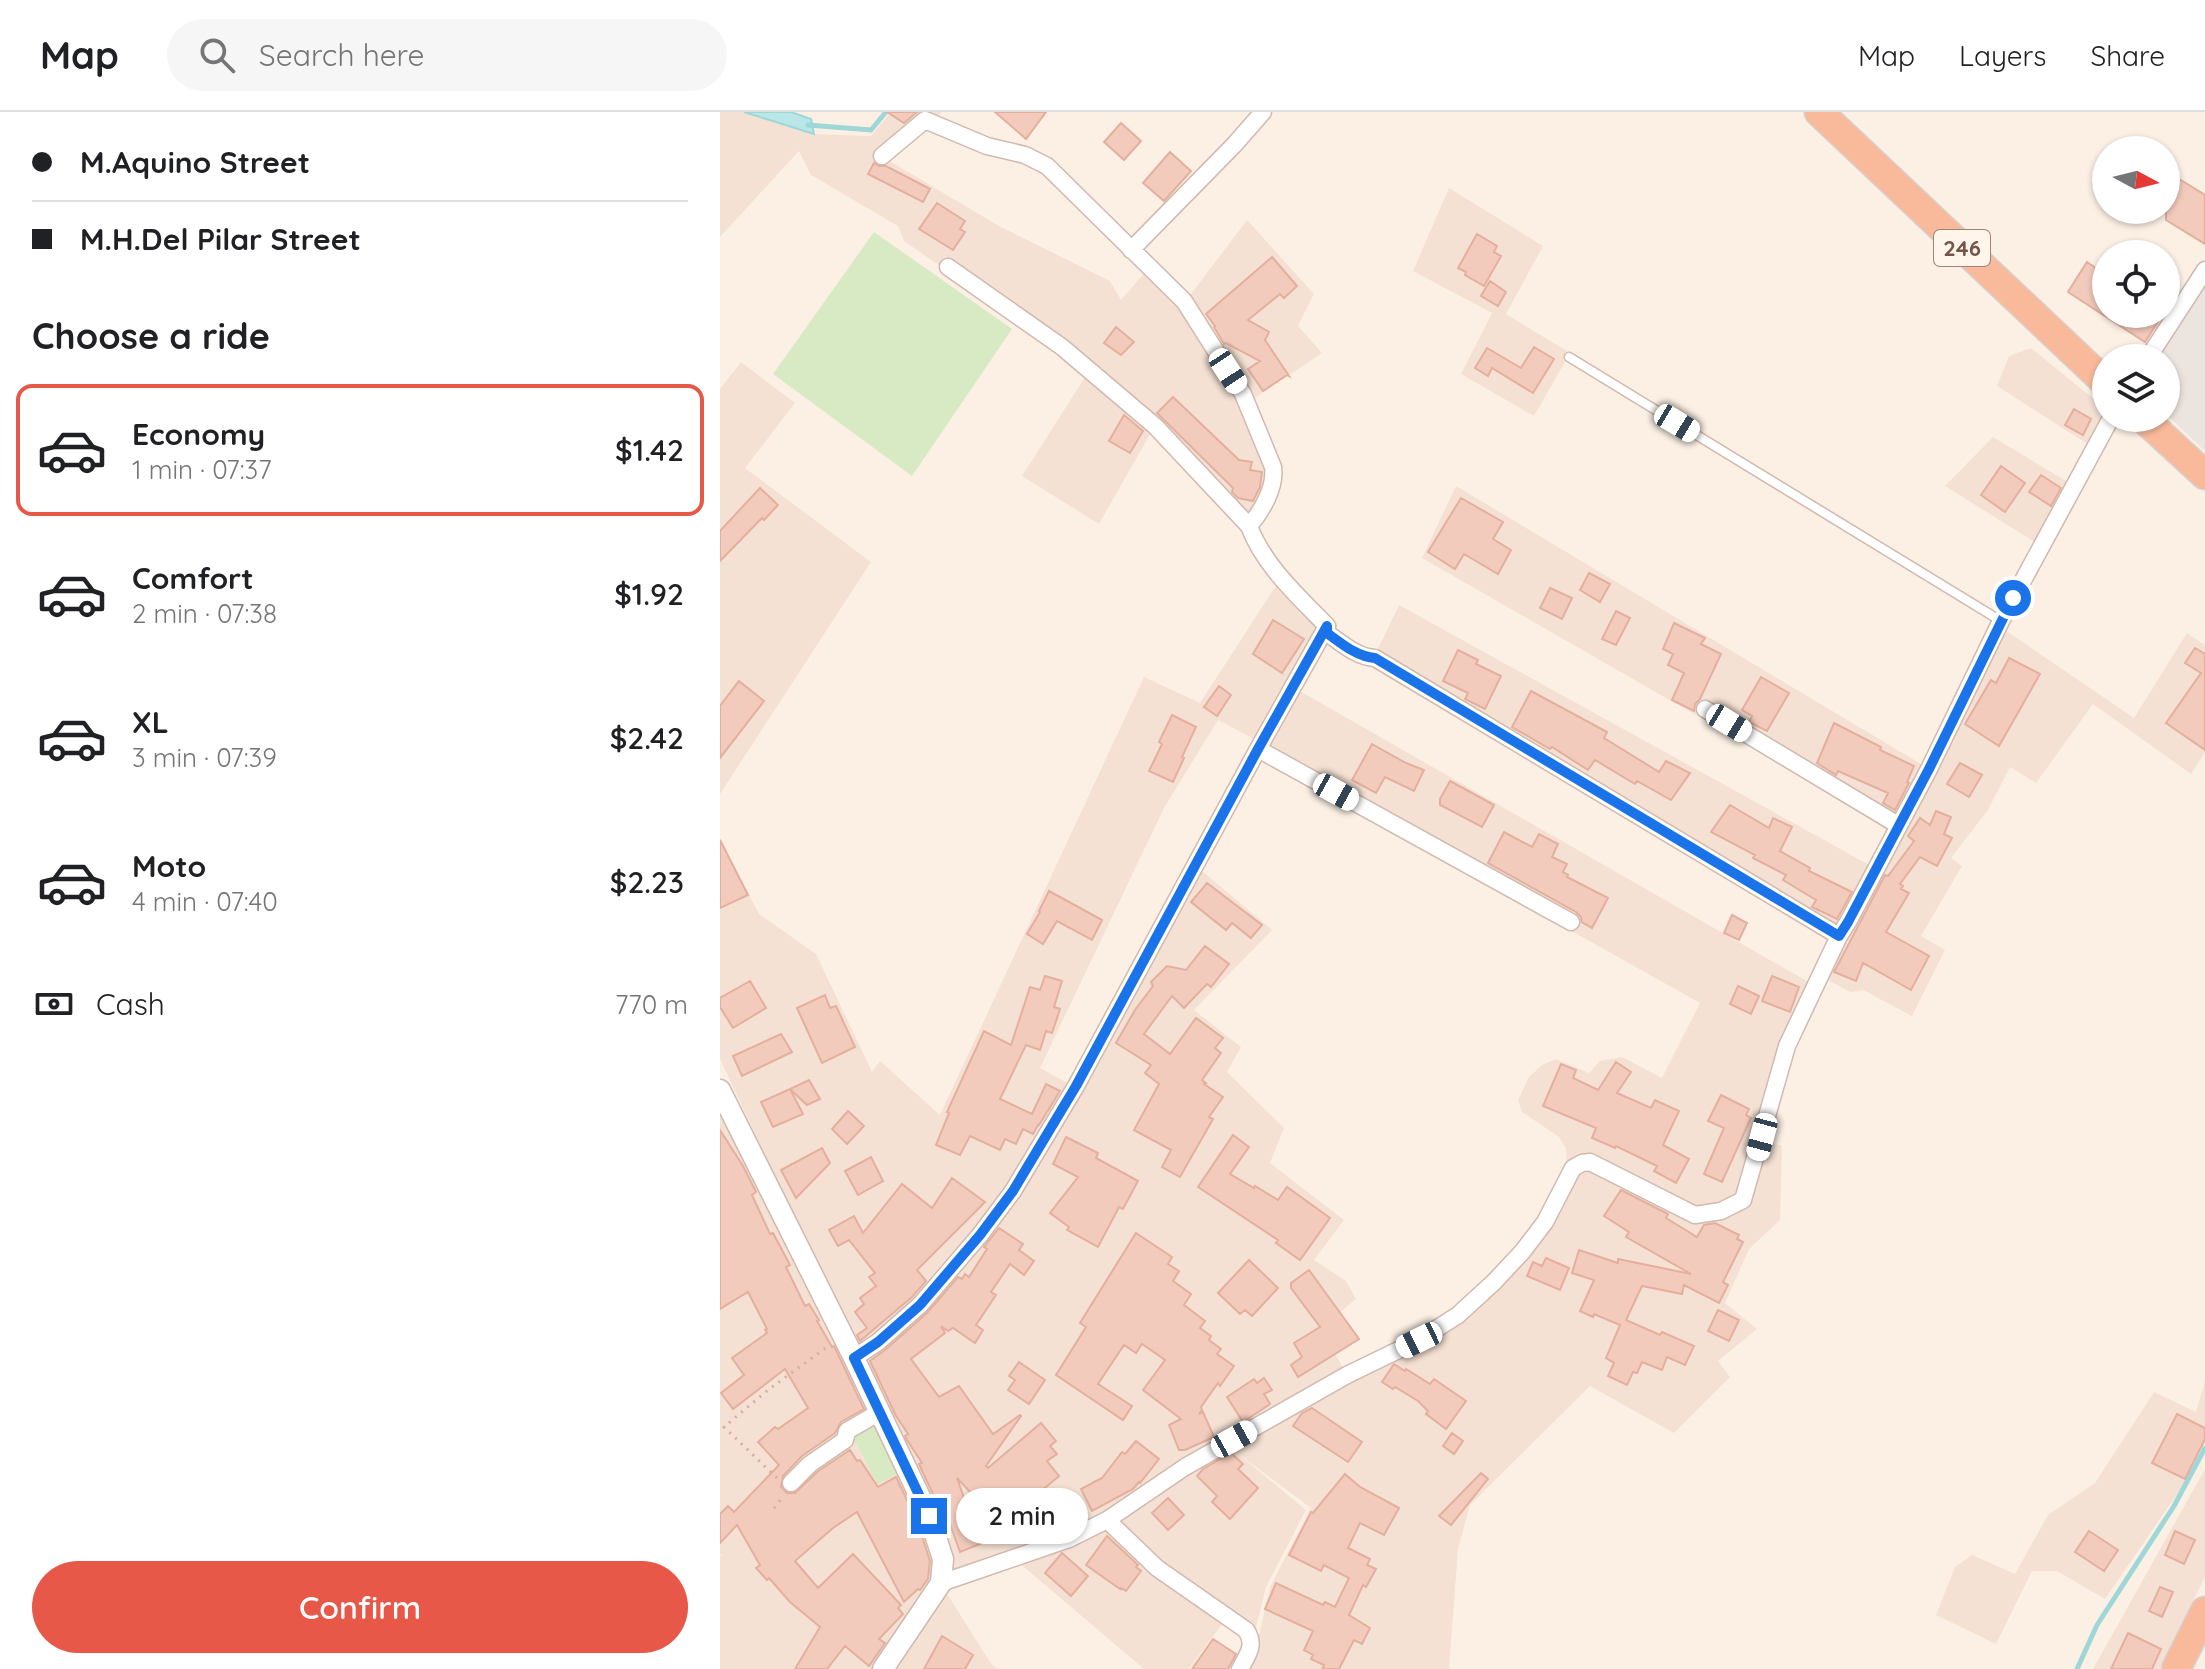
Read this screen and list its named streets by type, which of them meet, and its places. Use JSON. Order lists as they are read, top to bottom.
{
  "streets": {
    "highway": ["246"]
  },
  "north": "right",
  "page": {
    "header": "Map",
    "search": "Search here",
    "nav": ["Map", "Layers", "Share"],
    "banner": ["M.Aquino Street", "M.H.Del Pilar Street"],
    "heading": "Choose a ride",
    "list": [
      {
        "name": "Economy",
        "note": "1 min · 07:37",
        "value": "$1.42"
      },
      {
        "name": "Comfort",
        "note": "2 min · 07:38",
        "value": "$1.92"
      },
      {
        "name": "XL",
        "note": "3 min · 07:39",
        "value": "$2.42"
      },
      {
        "name": "Moto",
        "note": "4 min · 07:40",
        "value": "$2.23"
      }
    ],
    "pay": ["Cash", "770 m"],
    "bubble": "2 min",
    "buttons": "Confirm"
  }
}
